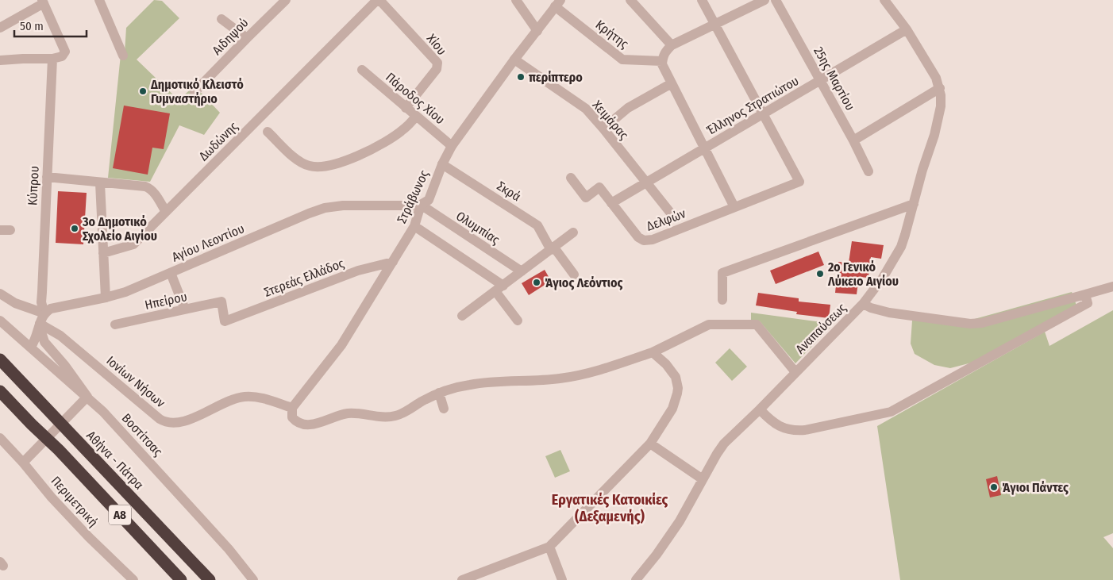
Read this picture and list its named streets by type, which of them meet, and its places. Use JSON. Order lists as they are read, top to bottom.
{
  "streets": {
    "highway": ["Αθήνα - Πάτρα", "Α8"],
    "street": [
      "Κρήτης",
      "Αιδηψού",
      "Χίου",
      "25ης Μαρτίου",
      "Πάροδος Χίου",
      "Έλληνος Στρατιώτου",
      "Χειμάρας",
      "Δωδώνης",
      "Κύπρου",
      "Σκρά",
      "Στράβωνος",
      "Δελφών",
      "Ολυμπίας",
      "Αγίου Λεοντίου",
      "Στερεάς Ελλάδος",
      "Ηπείρου",
      "Αναπαύσεως",
      "Ιονίων Νήσων",
      "Βοστίτσας",
      "Περιμετρική"
    ]
  },
  "crossings": [
    ["Κρήτης", "Στράβωνος"],
    ["Χίου", "Πάροδος Χίου"],
    ["Χίου", "Δωδώνης"],
    ["25ης Μαρτίου", "Έλληνος Στρατιώτου"],
    ["Πάροδος Χίου", "Στράβωνος"],
    ["Έλληνος Στρατιώτου", "Χειμάρας"],
    ["Έλληνος Στρατιώτου", "Δελφών"],
    ["Έλληνος Στρατιώτου", "Αναπαύσεως"],
    ["Χειμάρας", "Στράβωνος"],
    ["Κύπρου", "Αγίου Λεοντίου"],
    ["Σκρά", "Στράβωνος"],
    ["Στράβωνος", "Ολυμπίας"],
    ["Στράβωνος", "Αγίου Λεοντίου"],
    ["Στράβωνος", "Στερεάς Ελλάδος"],
    ["Στράβωνος", "Ιονίων Νήσων"],
    ["Ολυμπίας", "Αγίου Λεοντίου"],
    ["Στερεάς Ελλάδος", "Ηπείρου"]
  ],
  "districts": ["Εργατικές Κατοικίες (Δεξαμενής)"],
  "places": [
    "περίπτερο",
    "Δημοτικό Κλειστό Γυμναστήριο",
    "3ο Δημοτικό Σχολείο Αιγίου",
    "2ο Γενικό Λύκειο Αιγίου",
    "Άγιος Λεόντιος",
    "Άγιοι Πάντες"
  ],
  "scale_bar": "50 m"
}
